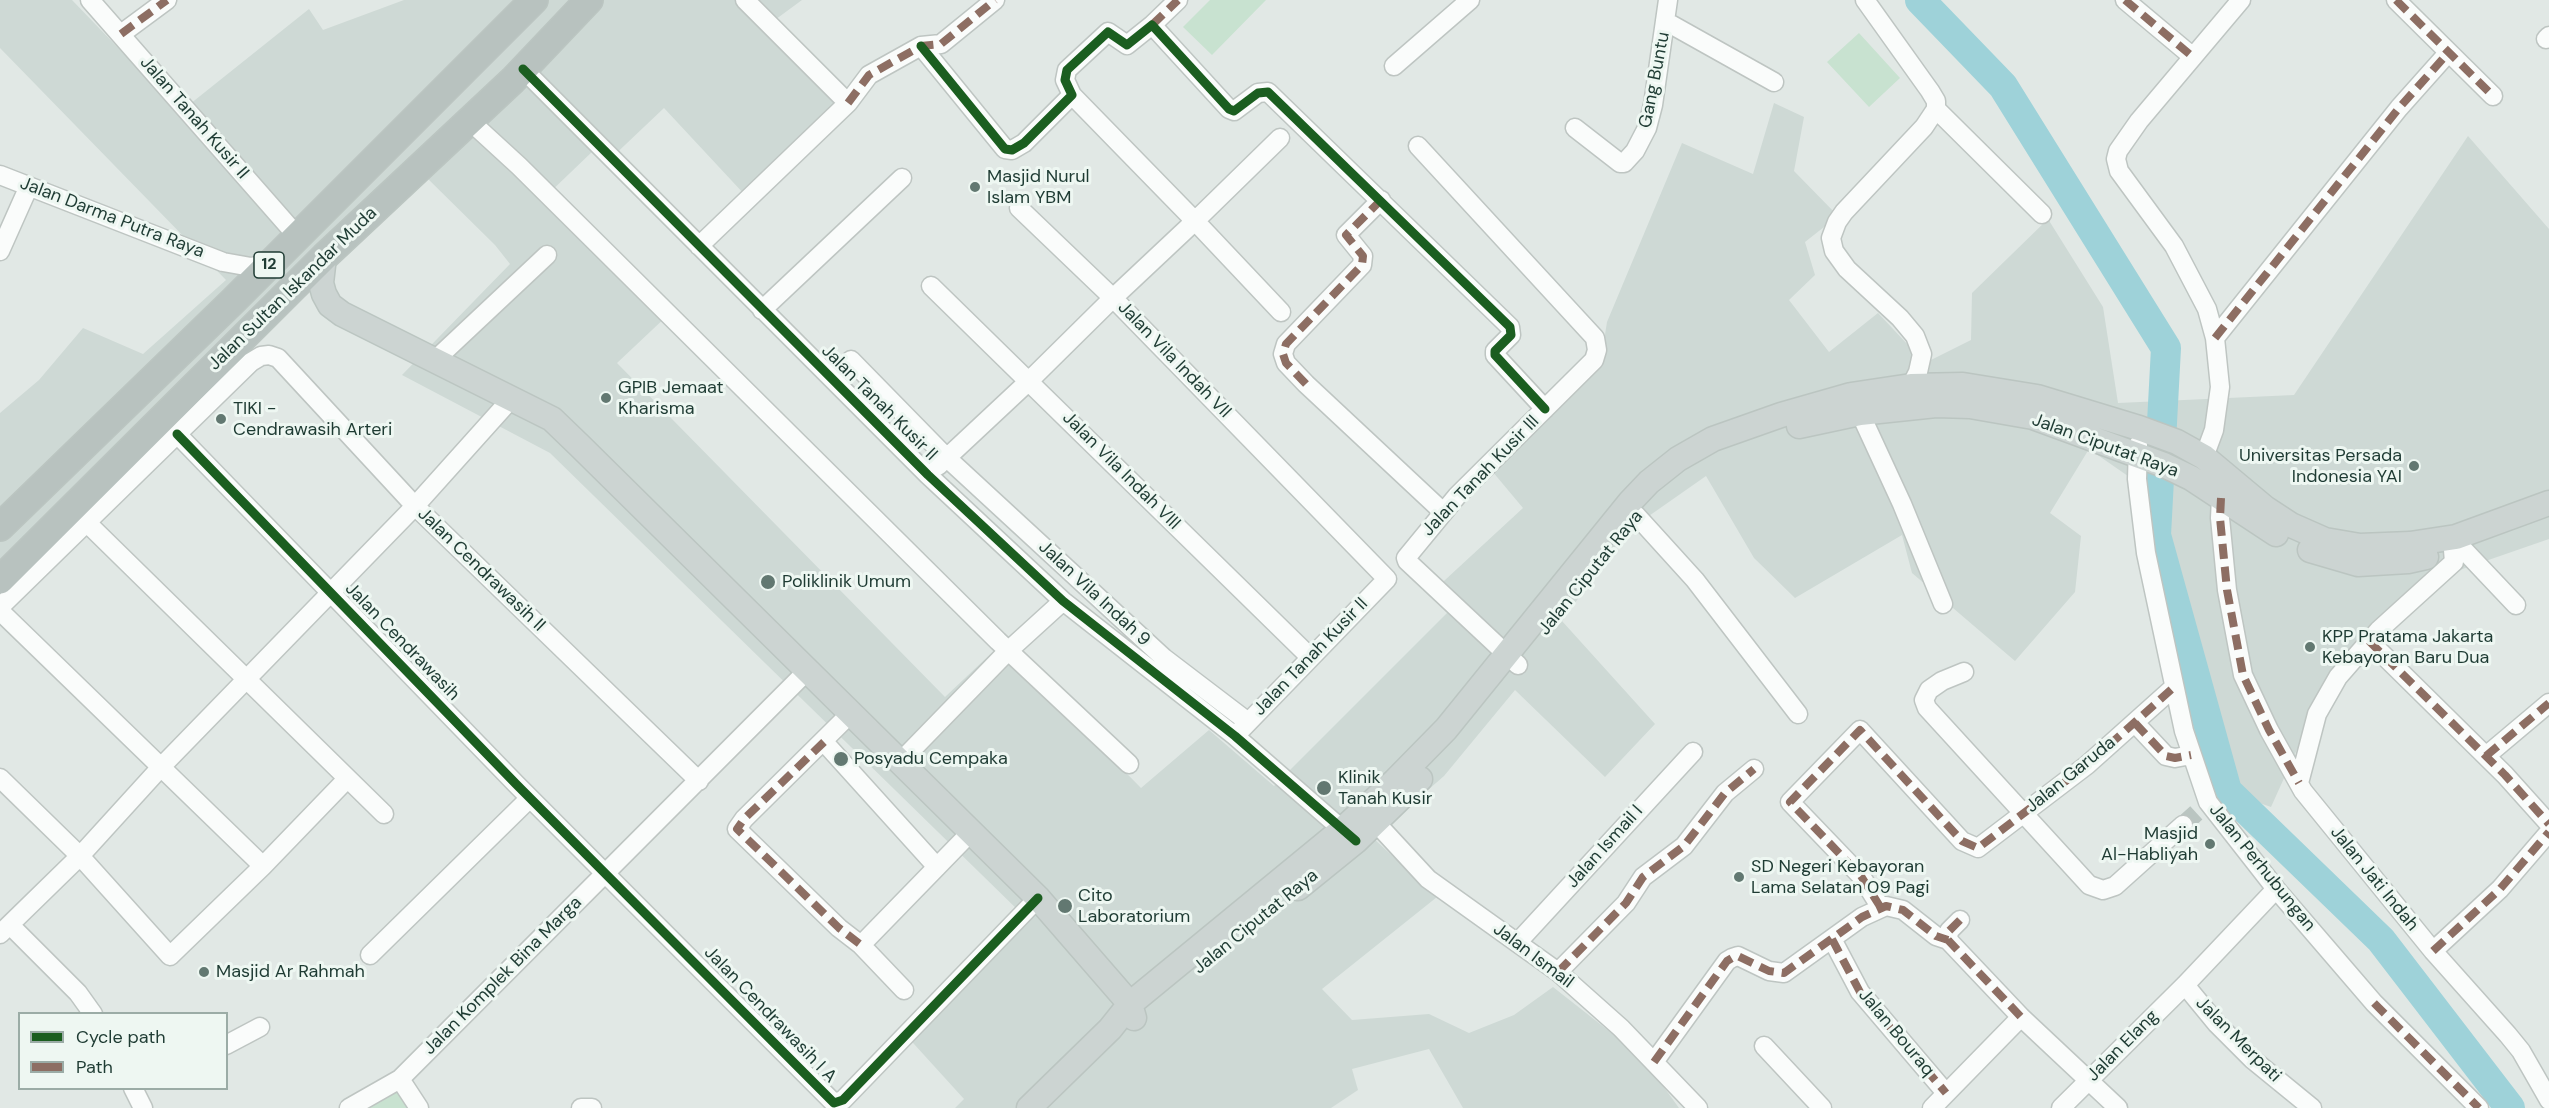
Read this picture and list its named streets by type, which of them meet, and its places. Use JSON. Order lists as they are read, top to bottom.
{
  "streets": {
    "highway": ["12", "Jalan Sultan Iskandar Muda"],
    "main road": ["Jalan Ciputat Raya"],
    "street": [
      "Gang Buntu",
      "Jalan Tanah Kusir II",
      "Jalan Darma Putra Raya",
      "Jalan Vila Indah VII",
      "Jalan Vila Indah VIII",
      "Jalan Tanah Kusir III",
      "Jalan Cendrawasih II",
      "Jalan Vila Indah 9",
      "Jalan Cendrawasih",
      "Jalan Garuda",
      "Jalan Ismail I",
      "Jalan Perhubungan",
      "Jalan Jati Indah",
      "Jalan Ismail",
      "Jalan Komplek Bina Marga",
      "Jalan Cendrawasih I A",
      "Jalan Bouraq",
      "Jalan Merpati",
      "Jalan Elang"
    ]
  },
  "crossings": [
    ["Jalan Tanah Kusir II", "Jalan Sultan Iskandar Muda"],
    ["Jalan Tanah Kusir II", "Jalan Vila Indah VII"],
    ["Jalan Tanah Kusir II", "Jalan Ciputat Raya"],
    ["Jalan Tanah Kusir II", "Jalan Vila Indah VIII"],
    ["Jalan Tanah Kusir II", "Jalan Tanah Kusir III"],
    ["Jalan Tanah Kusir II", "Jalan Vila Indah 9"],
    ["Jalan Darma Putra Raya", "Jalan Sultan Iskandar Muda"],
    ["Jalan Sultan Iskandar Muda", "Jalan Cendrawasih II"],
    ["Jalan Vila Indah VII", "Jalan Tanah Kusir III"],
    ["Jalan Ciputat Raya", "Jalan Perhubungan"],
    ["Jalan Ciputat Raya", "Jalan Jati Indah"],
    ["Jalan Ciputat Raya", "Jalan Ismail"],
    ["Jalan Cendrawasih II", "Jalan Cendrawasih"],
    ["Jalan Cendrawasih", "Jalan Komplek Bina Marga"],
    ["Jalan Cendrawasih", "Jalan Cendrawasih I A"],
    ["Jalan Garuda", "Jalan Perhubungan"],
    ["Jalan Ismail I", "Jalan Ismail"],
    ["Jalan Perhubungan", "Jalan Merpati"],
    ["Jalan Komplek Bina Marga", "Jalan Cendrawasih I A"],
    ["Jalan Merpati", "Jalan Elang"]
  ],
  "places": [
    "Masjid Nurul Islam YBM",
    "GPIB Jemaat Kharisma",
    "TIKI - Cendrawasih Arteri",
    "Universitas Persada Indonesia YAI",
    "Poliklinik Umum",
    "KPP Pratama Jakarta Kebayoran Baru Dua",
    "Posyadu Cempaka",
    "Klinik Tanah Kusir",
    "Masjid Al-Habliyah",
    "SD Negeri Kebayoran Lama Selatan 09 Pagi",
    "Cito Laboratorium",
    "Masjid Ar Rahmah"
  ],
  "legend": ["Cycle path", "Path"]
}
